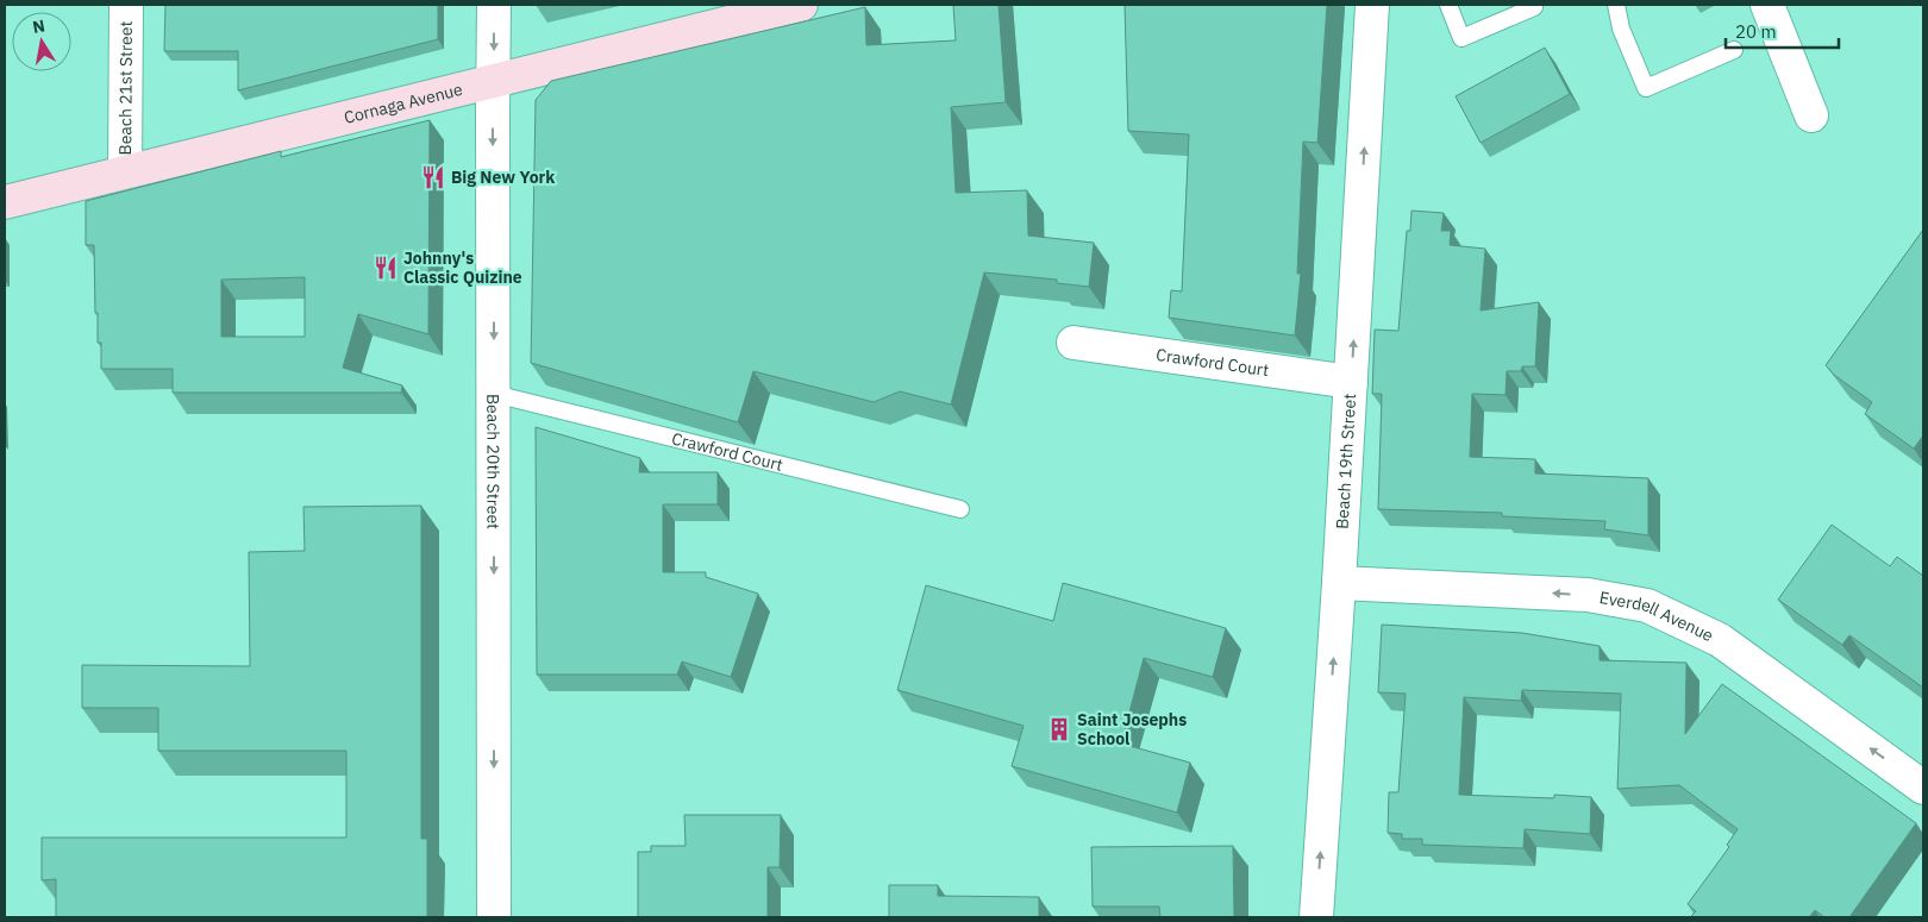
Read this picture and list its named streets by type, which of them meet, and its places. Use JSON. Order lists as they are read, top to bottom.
{
  "streets": {
    "street": [
      "Beach 21st Street",
      "Cornaga Avenue",
      "Crawford Court",
      "Beach 20th Street",
      "Beach 19th Street",
      "Everdell Avenue"
    ]
  },
  "crossings": [
    ["Beach 21st Street", "Cornaga Avenue"],
    ["Cornaga Avenue", "Beach 20th Street"],
    ["Crawford Court", "Beach 20th Street"],
    ["Crawford Court", "Beach 19th Street"],
    ["Beach 19th Street", "Everdell Avenue"]
  ],
  "one_way": ["Beach 20th Street", "Beach 19th Street", "Everdell Avenue"],
  "places": {
    "restaurant": ["Big New York", "Johnny's Classic Quizine"],
    "building": ["Saint Josephs School"]
  },
  "scale_bar": "20 m",
  "north": "top"
}
